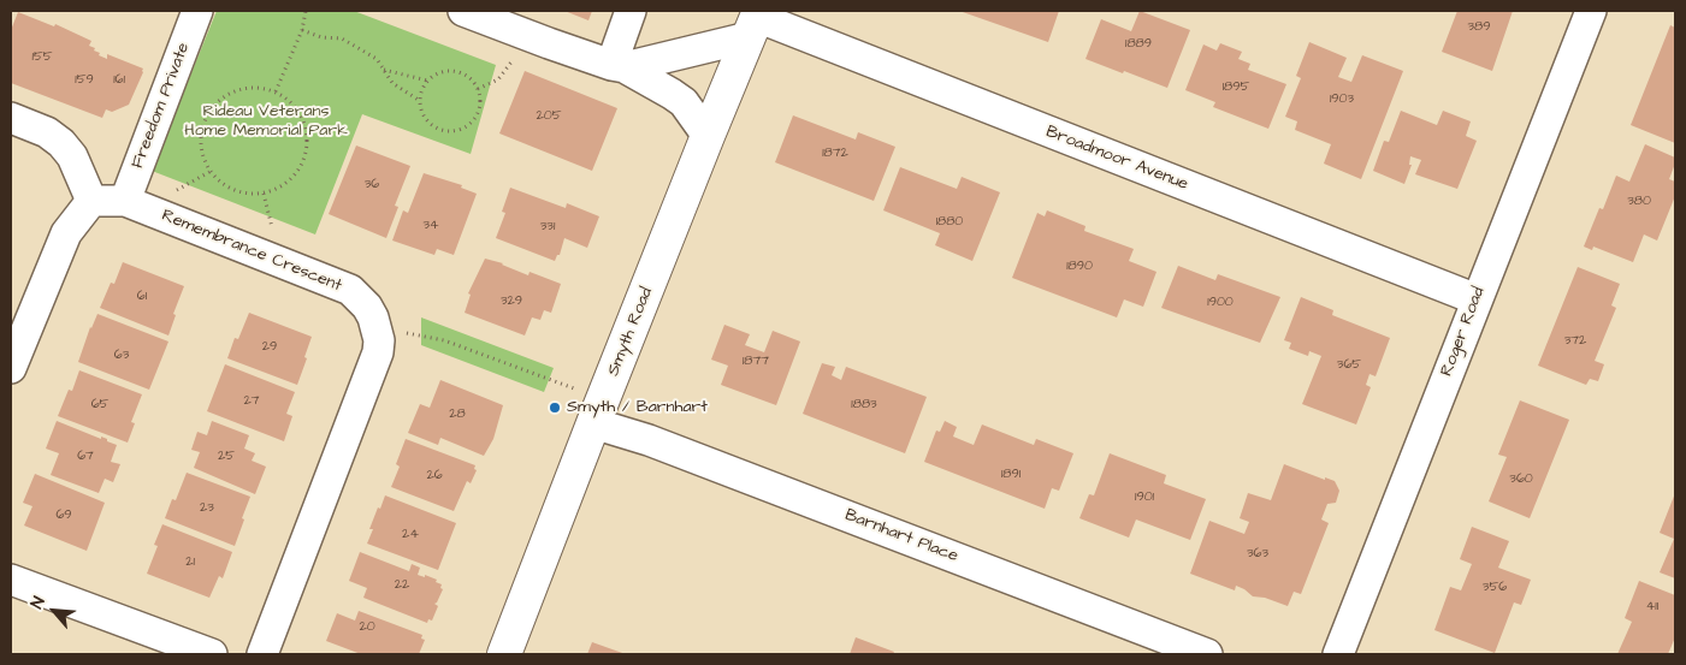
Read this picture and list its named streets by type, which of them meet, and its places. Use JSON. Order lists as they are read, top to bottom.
{
  "streets": {
    "main road": ["Smyth Road"],
    "street": [
      "Freedom Private",
      "Broadmoor Avenue",
      "Remembrance Crescent",
      "Roger Road",
      "Barnhart Place"
    ]
  },
  "crossings": [
    ["Freedom Private", "Remembrance Crescent"],
    ["Broadmoor Avenue", "Smyth Road"],
    ["Broadmoor Avenue", "Roger Road"],
    ["Smyth Road", "Barnhart Place"]
  ],
  "parks": ["Rideau Veterans Home Memorial Park"],
  "places": ["Smyth / Barnhart"],
  "house_numbers": [
    "389",
    "1889",
    "155",
    "159",
    "161",
    "1895",
    "1903",
    "205",
    "1872",
    "36",
    "380",
    "1880",
    "34",
    "331",
    "1890",
    "61",
    "329",
    "1900",
    "372",
    "29",
    "63",
    "1877",
    "365",
    "27",
    "65",
    "1883",
    "28",
    "67",
    "25",
    "1891",
    "26",
    "360",
    "1901",
    "23",
    "69",
    "24",
    "363",
    "21",
    "22",
    "356",
    "411",
    "20"
  ],
  "north": "top left"
}
